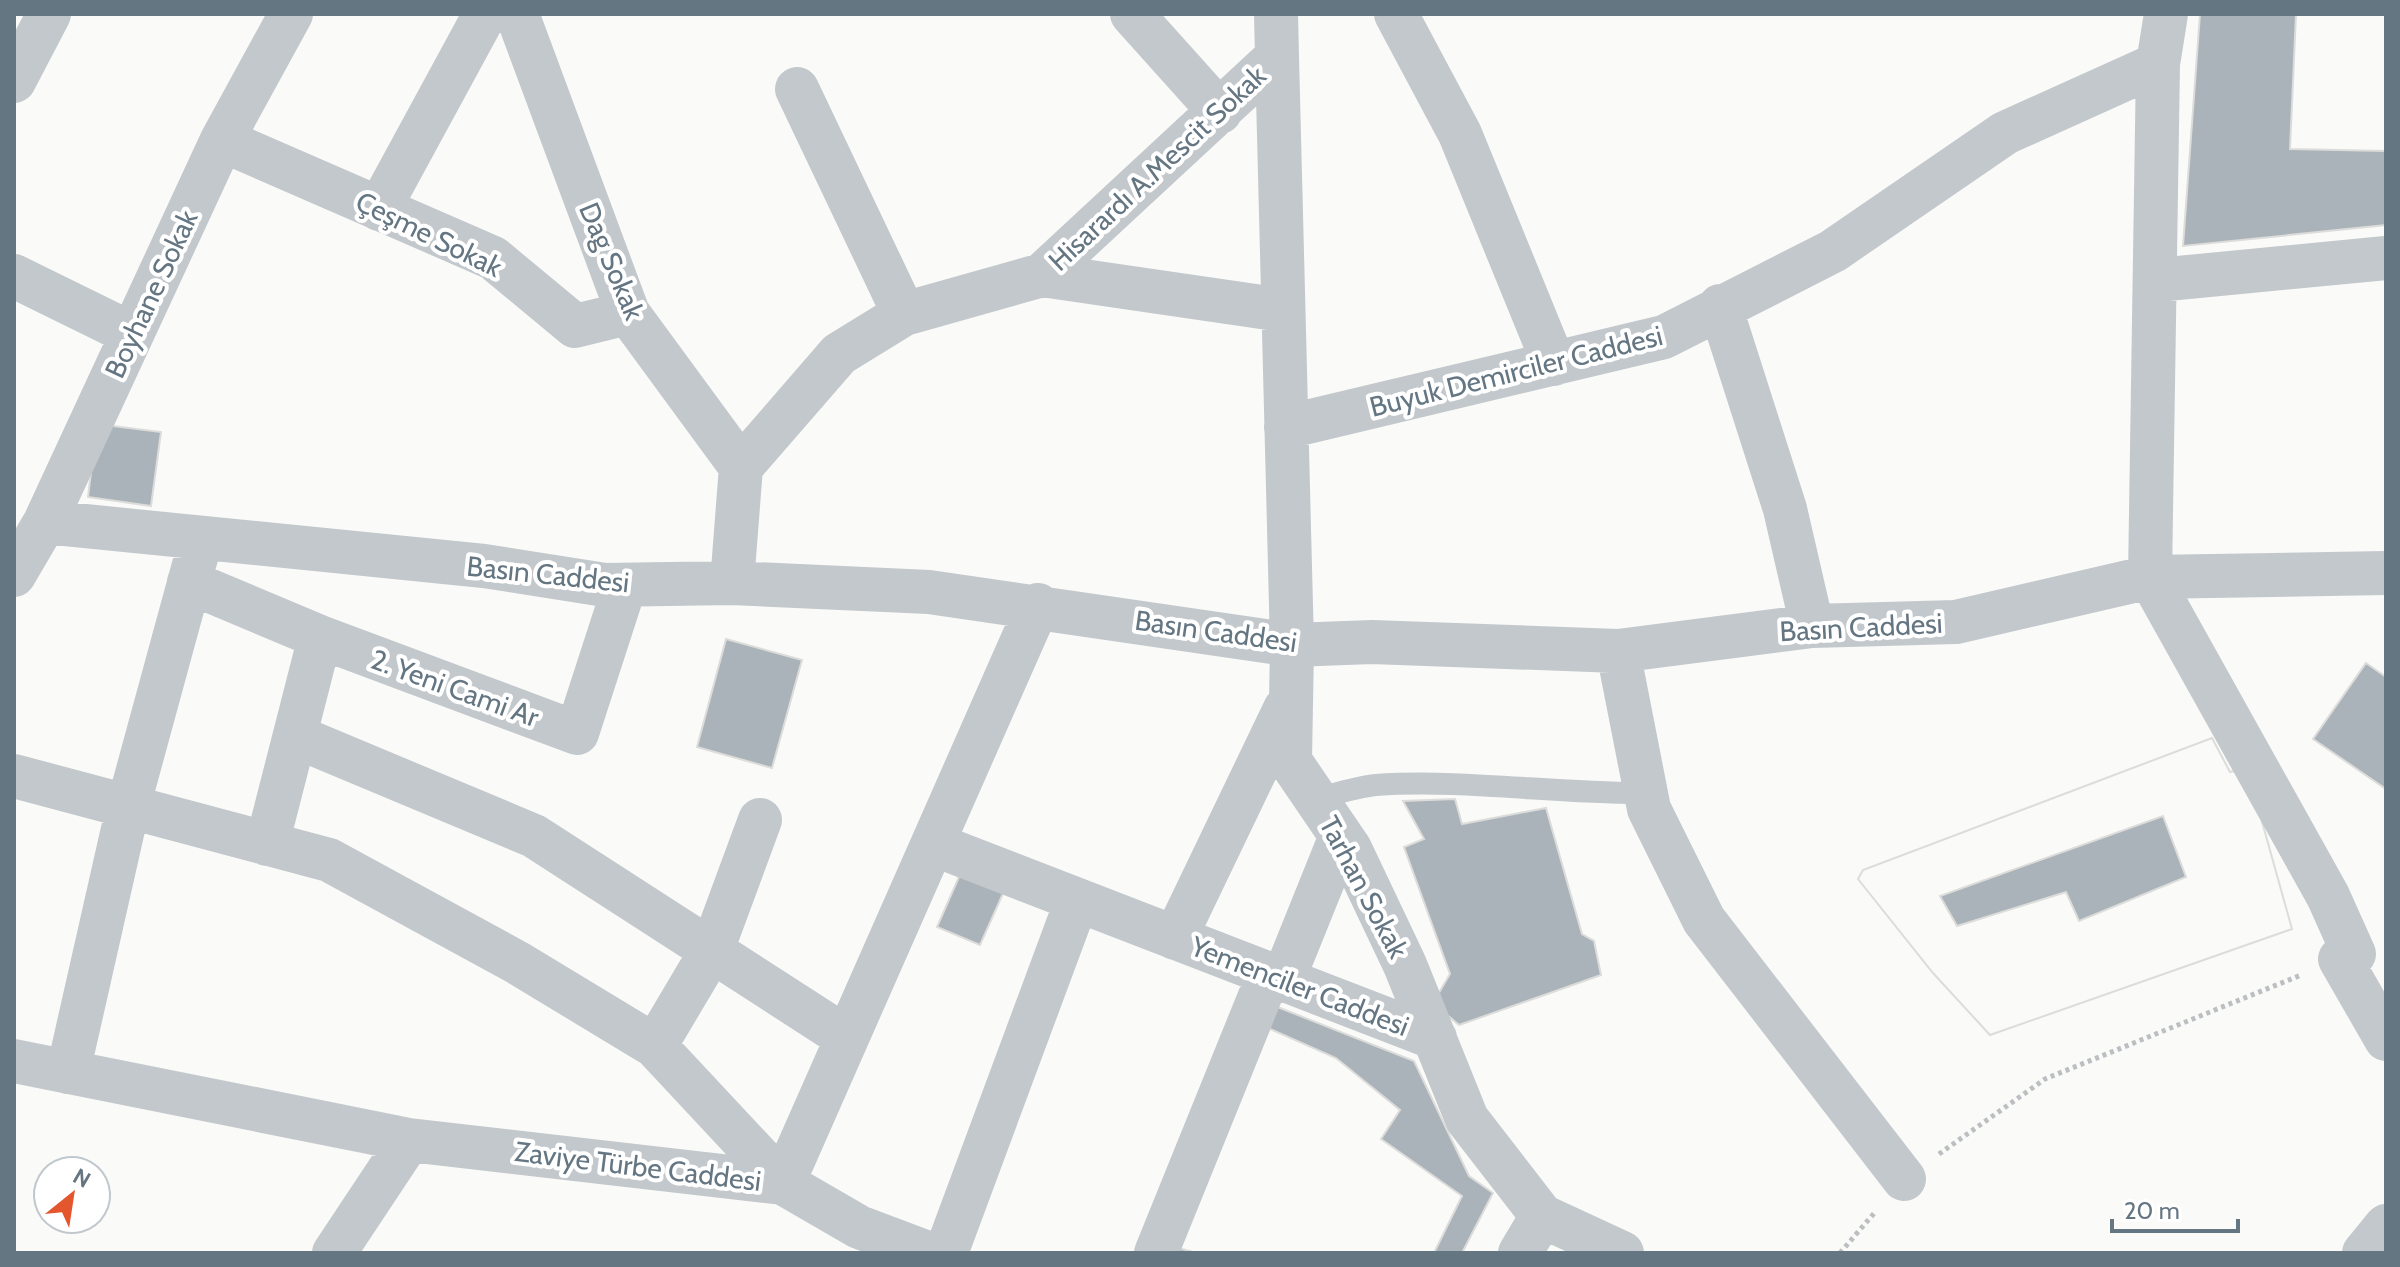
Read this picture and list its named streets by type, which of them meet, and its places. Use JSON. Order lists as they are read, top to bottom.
{
  "streets": {
    "street": [
      "Hisarardı A.Mescit Sokak",
      "Çeşme Sokak",
      "Dag Sokak",
      "Boyhane Sokak",
      "Buyuk Demirciler Caddesi",
      "Basın Caddesi",
      "2. Yeni Cami Ar",
      "Tarhan Sokak",
      "Yemenciler Caddesi",
      "Zaviye Türbe Caddesi"
    ]
  },
  "crossings": [
    ["Hisarardı A.Mescit Sokak", "Tarhan Sokak"],
    ["Çeşme Sokak", "Dag Sokak"],
    ["Çeşme Sokak", "Boyhane Sokak"],
    ["Boyhane Sokak", "Basın Caddesi"],
    ["Buyuk Demirciler Caddesi", "Tarhan Sokak"],
    ["Basın Caddesi", "2. Yeni Cami Ar"],
    ["Basın Caddesi", "Tarhan Sokak"],
    ["Basın Caddesi", "Zaviye Türbe Caddesi"],
    ["Tarhan Sokak", "Yemenciler Caddesi"],
    ["Yemenciler Caddesi", "Zaviye Türbe Caddesi"]
  ],
  "scale_bar": "20 m",
  "north": "top right"
}
